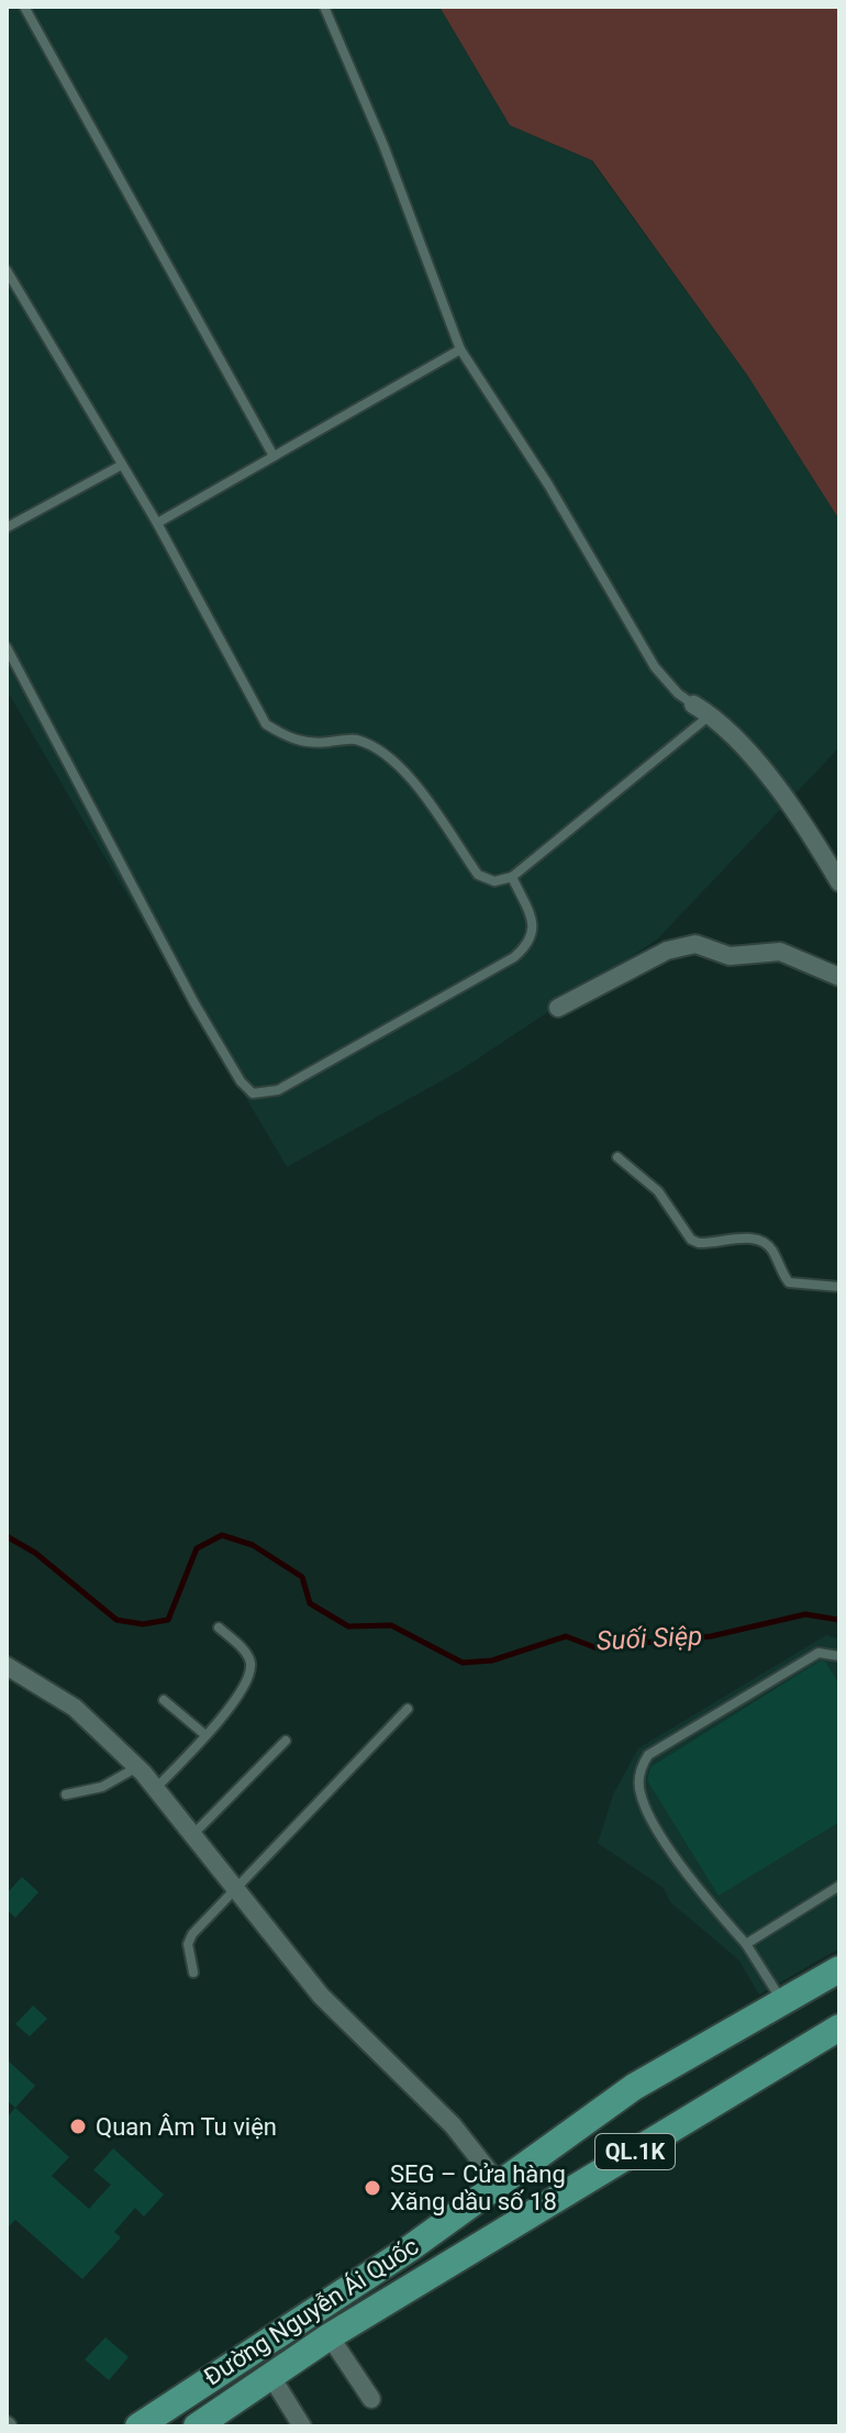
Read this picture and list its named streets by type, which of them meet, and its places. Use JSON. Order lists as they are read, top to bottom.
{
  "streets": {
    "main road": ["QL.1K", "Đường Nguyễn Ái Quốc"]
  },
  "water": ["Suối Siệp"],
  "places": ["Quan Âm Tu viện", "SEG – Cửa hàng Xăng dầu số 18"]
}
